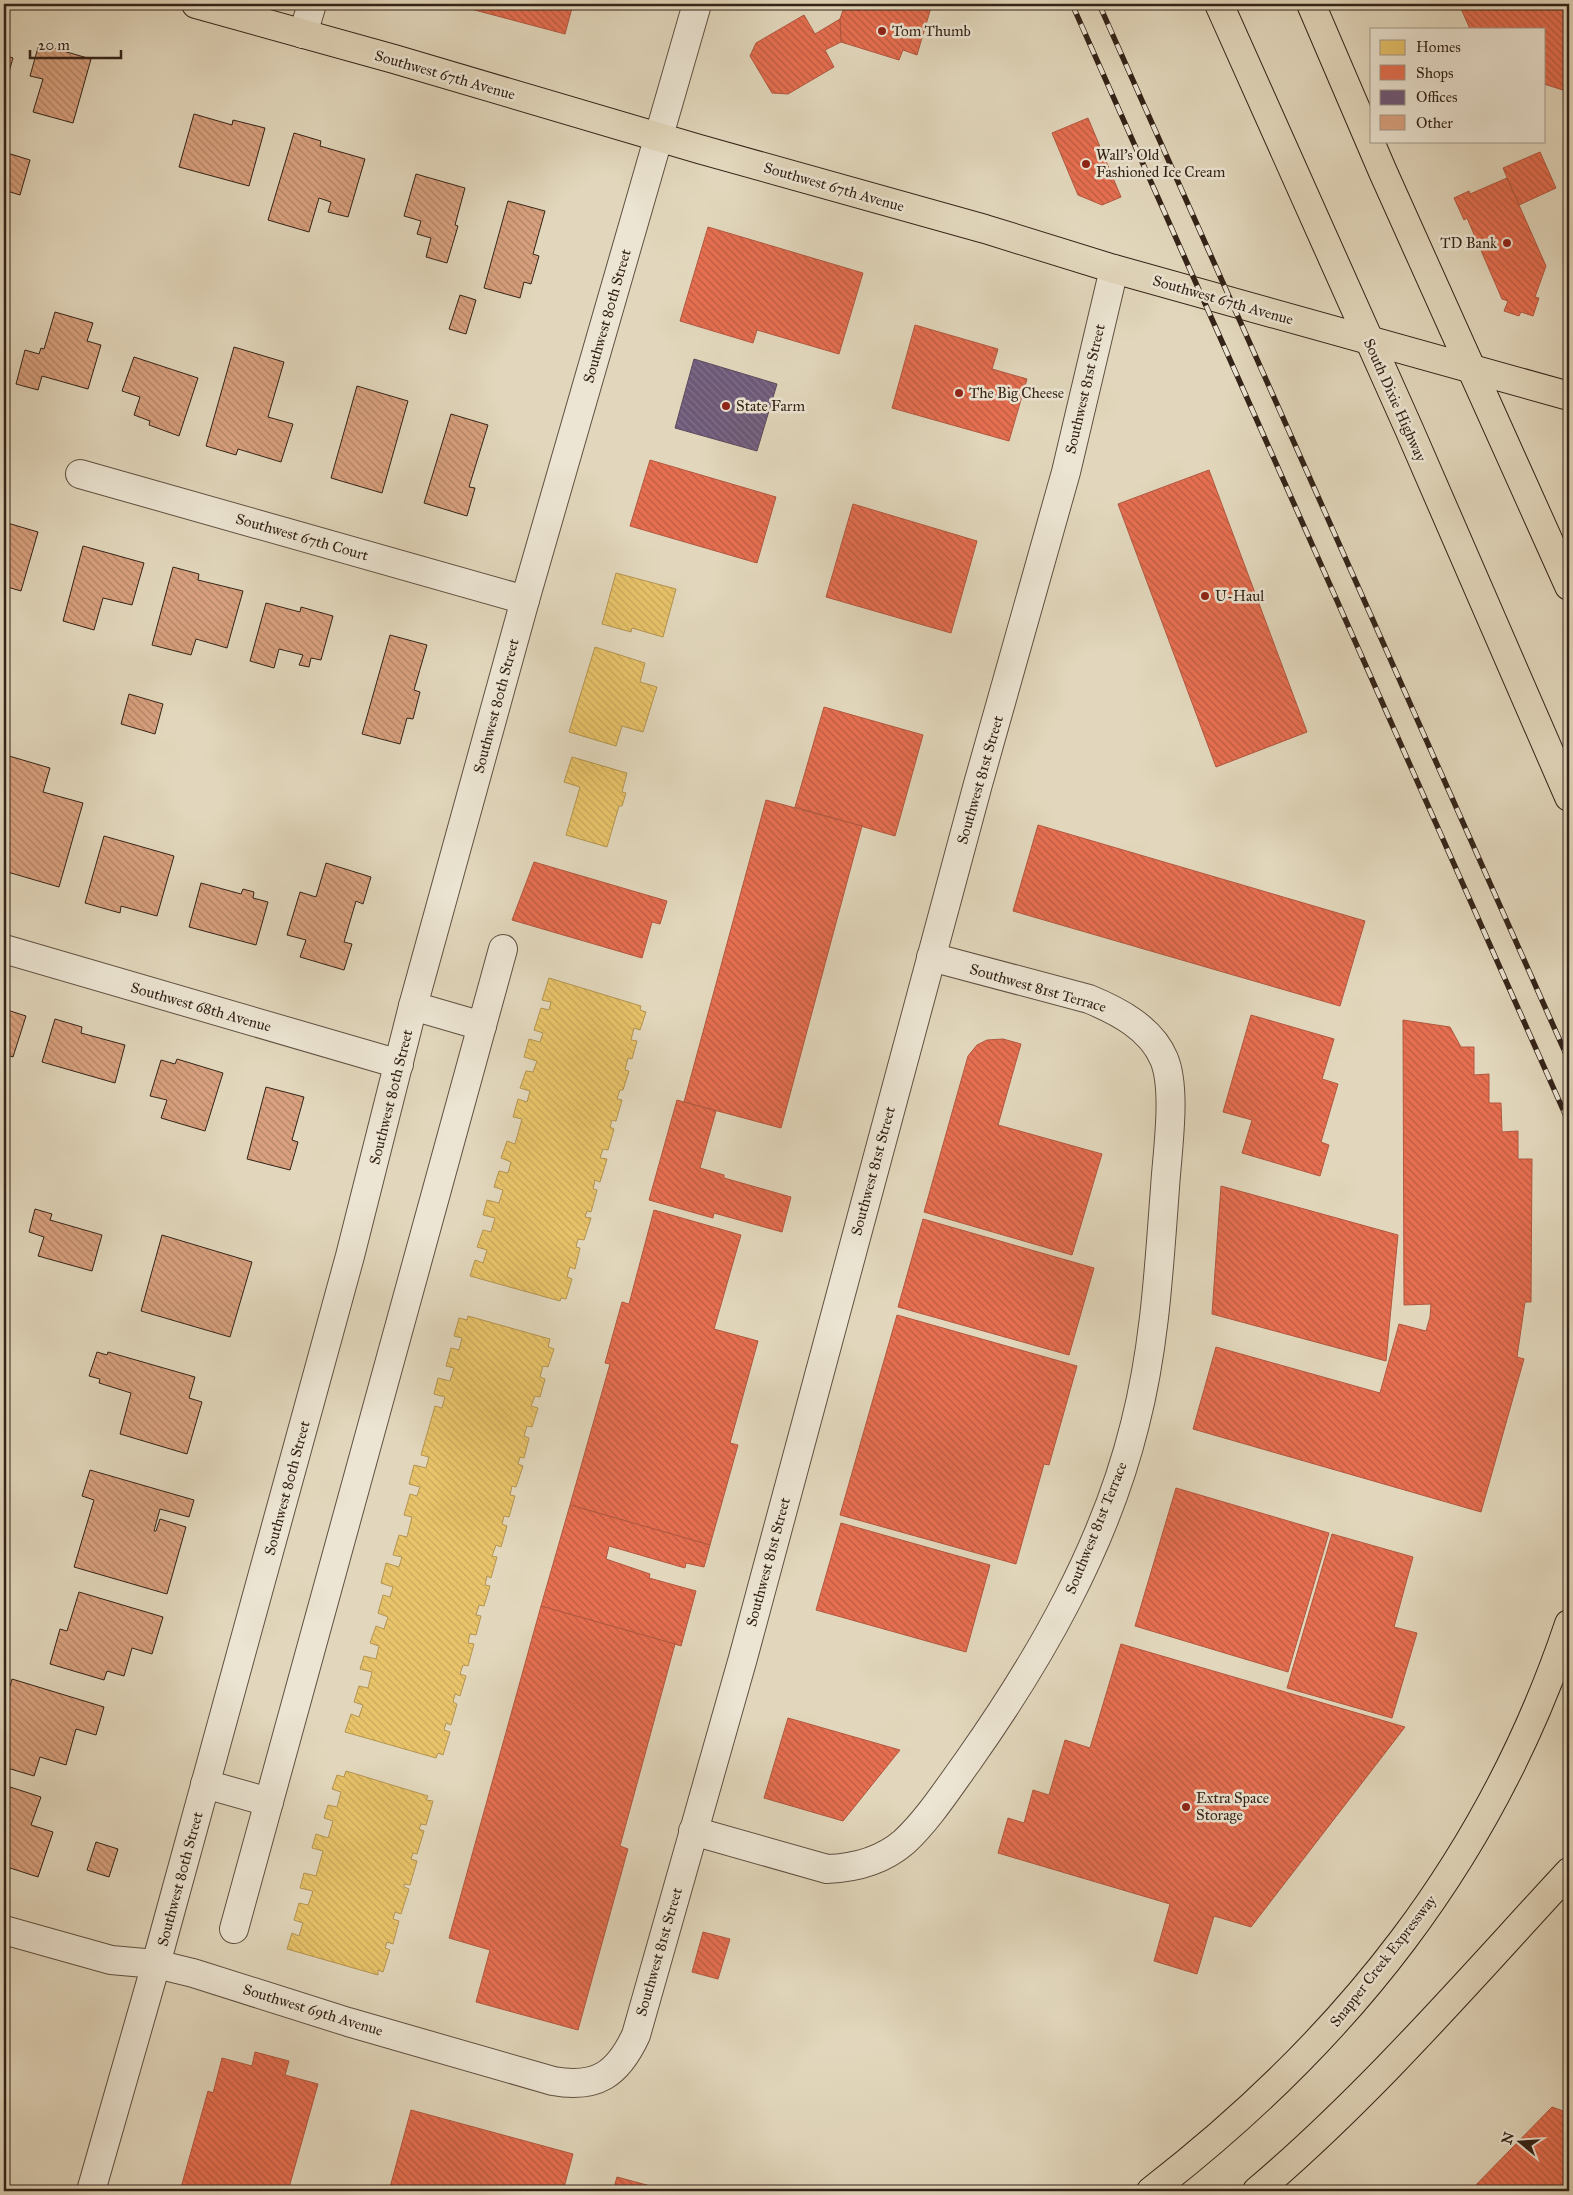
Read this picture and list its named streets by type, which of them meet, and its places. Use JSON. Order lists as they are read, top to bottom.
{
  "streets": {
    "main road": ["Southwest 67th Avenue", "South Dixie Highway", "Snapper Creek Expressway"],
    "street": [
      "Southwest 80th Street",
      "Southwest 81st Street",
      "Southwest 67th Court",
      "Southwest 81st Terrace",
      "Southwest 68th Avenue",
      "Southwest 69th Avenue"
    ]
  },
  "crossings": [
    ["Southwest 67th Avenue", "Southwest 80th Street"],
    ["Southwest 67th Avenue", "Southwest 81st Street"],
    ["Southwest 67th Avenue", "South Dixie Highway"],
    ["Southwest 80th Street", "Southwest 67th Court"],
    ["Southwest 80th Street", "Southwest 68th Avenue"],
    ["Southwest 80th Street", "Southwest 69th Avenue"],
    ["Southwest 81st Street", "Southwest 81st Terrace"],
    ["Southwest 81st Street", "Southwest 69th Avenue"]
  ],
  "places": [
    "Tom Thumb",
    "Wall's Old Fashioned Ice Cream",
    "TD Bank",
    "The Big Cheese",
    "State Farm",
    "U-Haul",
    "Extra Space Storage"
  ],
  "legend": [
    "Homes",
    "Shops",
    "Offices",
    "Other"
  ],
  "scale_bar": "20 m",
  "north": "left"
}
